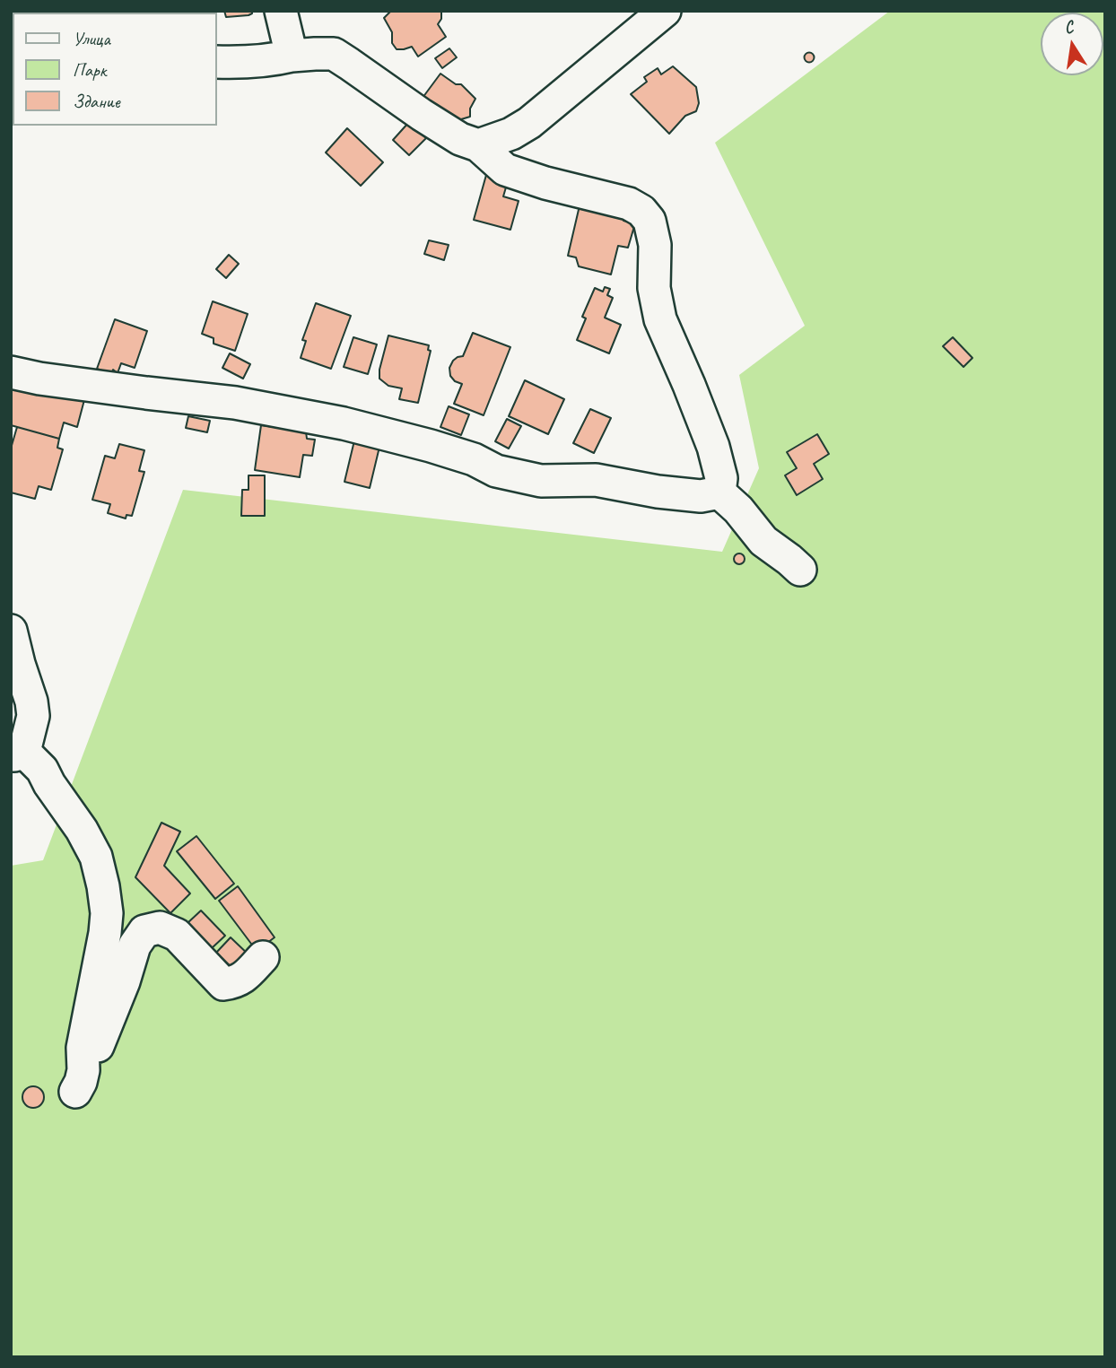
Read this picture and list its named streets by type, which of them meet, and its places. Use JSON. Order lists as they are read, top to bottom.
{
  "legend": ["Улица", "Парк", "Здание"],
  "north": "top"
}
